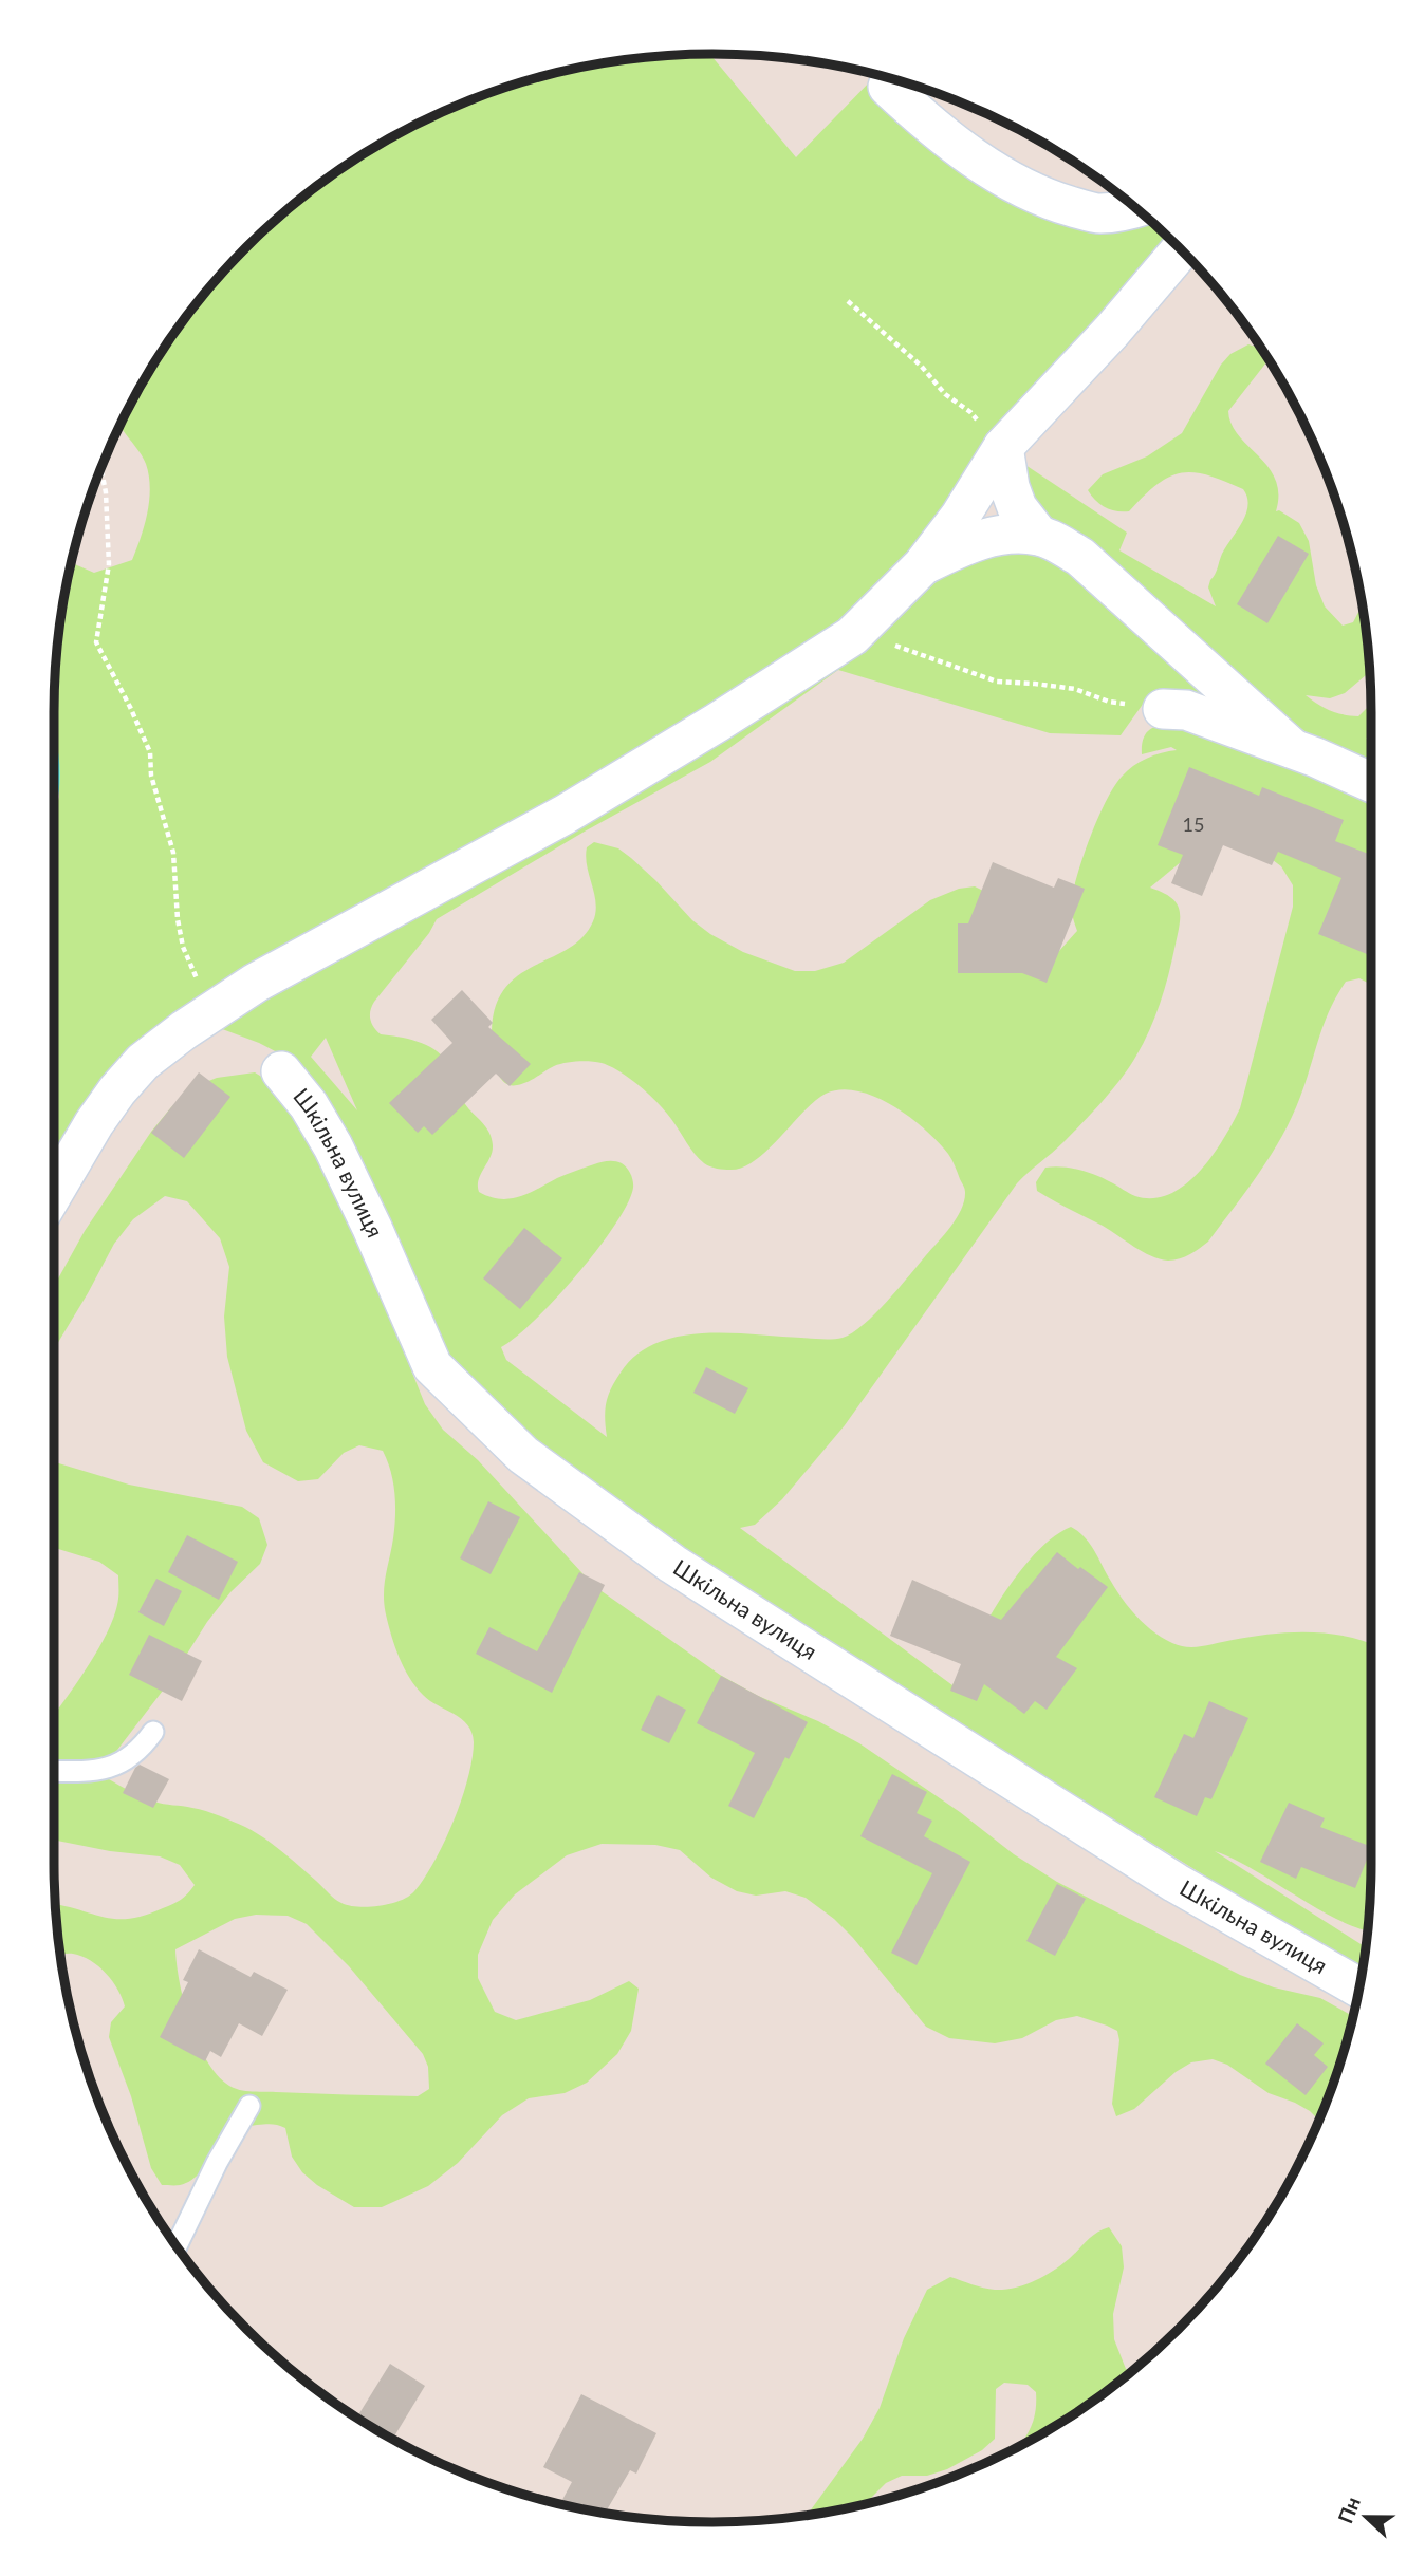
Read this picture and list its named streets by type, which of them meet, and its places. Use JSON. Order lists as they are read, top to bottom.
{
  "streets": {
    "street": ["Шкільна вулиця"]
  },
  "house_numbers": ["15"],
  "north": "left"
}
